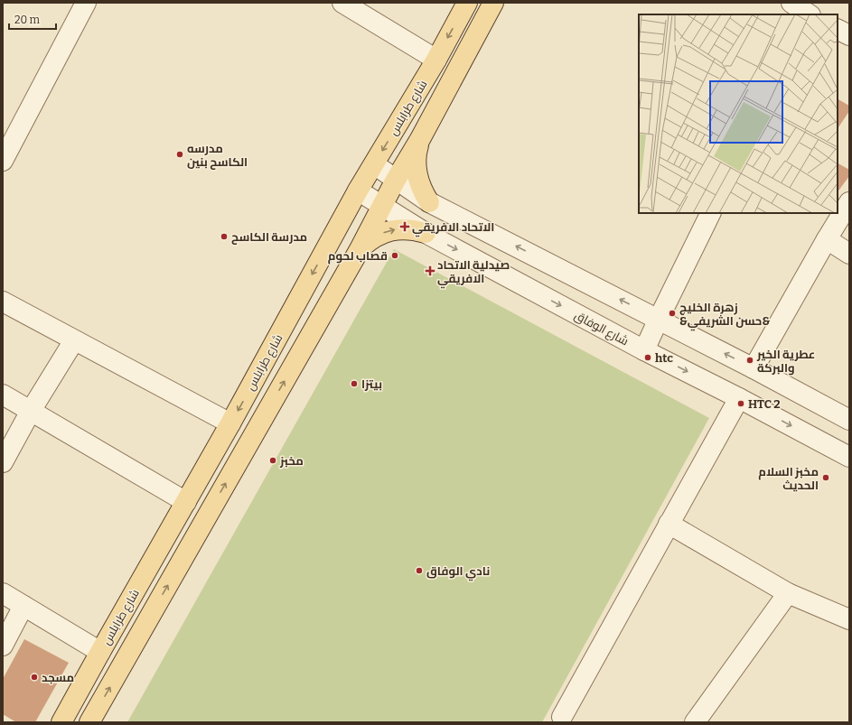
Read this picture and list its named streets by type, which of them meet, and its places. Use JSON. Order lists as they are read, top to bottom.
{
  "streets": {
    "main road": ["شارع طرابلس"],
    "street": ["شارع الوفاق"]
  },
  "crossings": [
    ["شارع طرابلس", "شارع الوفاق"]
  ],
  "places": {
    "other": [
      "مدرسه الكاسح بنين",
      "مدرسة الكاسح",
      "قصاب لحوم",
      "زهرة الخليج &حسن الشريفي&",
      "htc",
      "عطرية الخير والبركة",
      "بيتزا",
      "HTC 2",
      "مخبز",
      "مخبز السلام الحديث",
      "نادي الوفاق",
      "مسجد"
    ],
    "health": ["الاتحاد الافريقي", "صيدلية الاتحاد الافريقي"]
  },
  "scale_bar": "20 m"
}
